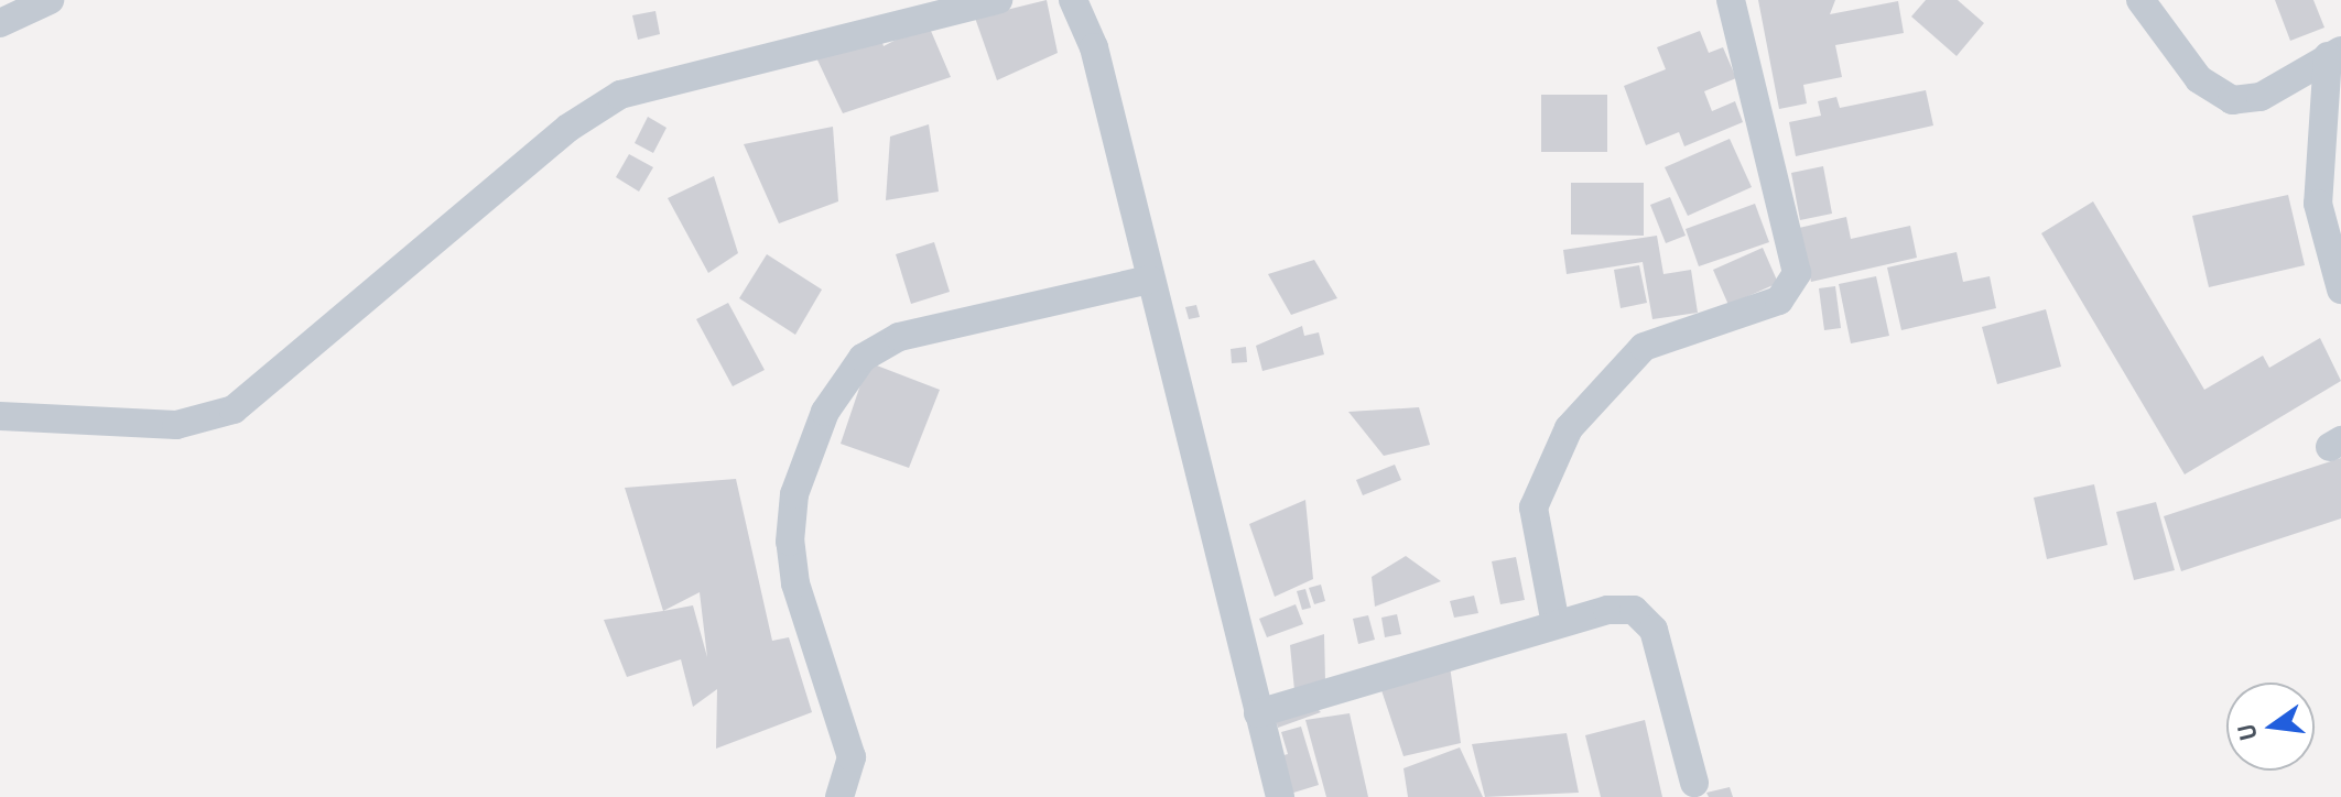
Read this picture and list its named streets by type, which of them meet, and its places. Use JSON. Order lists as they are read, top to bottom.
{
  "north": "left"
}
